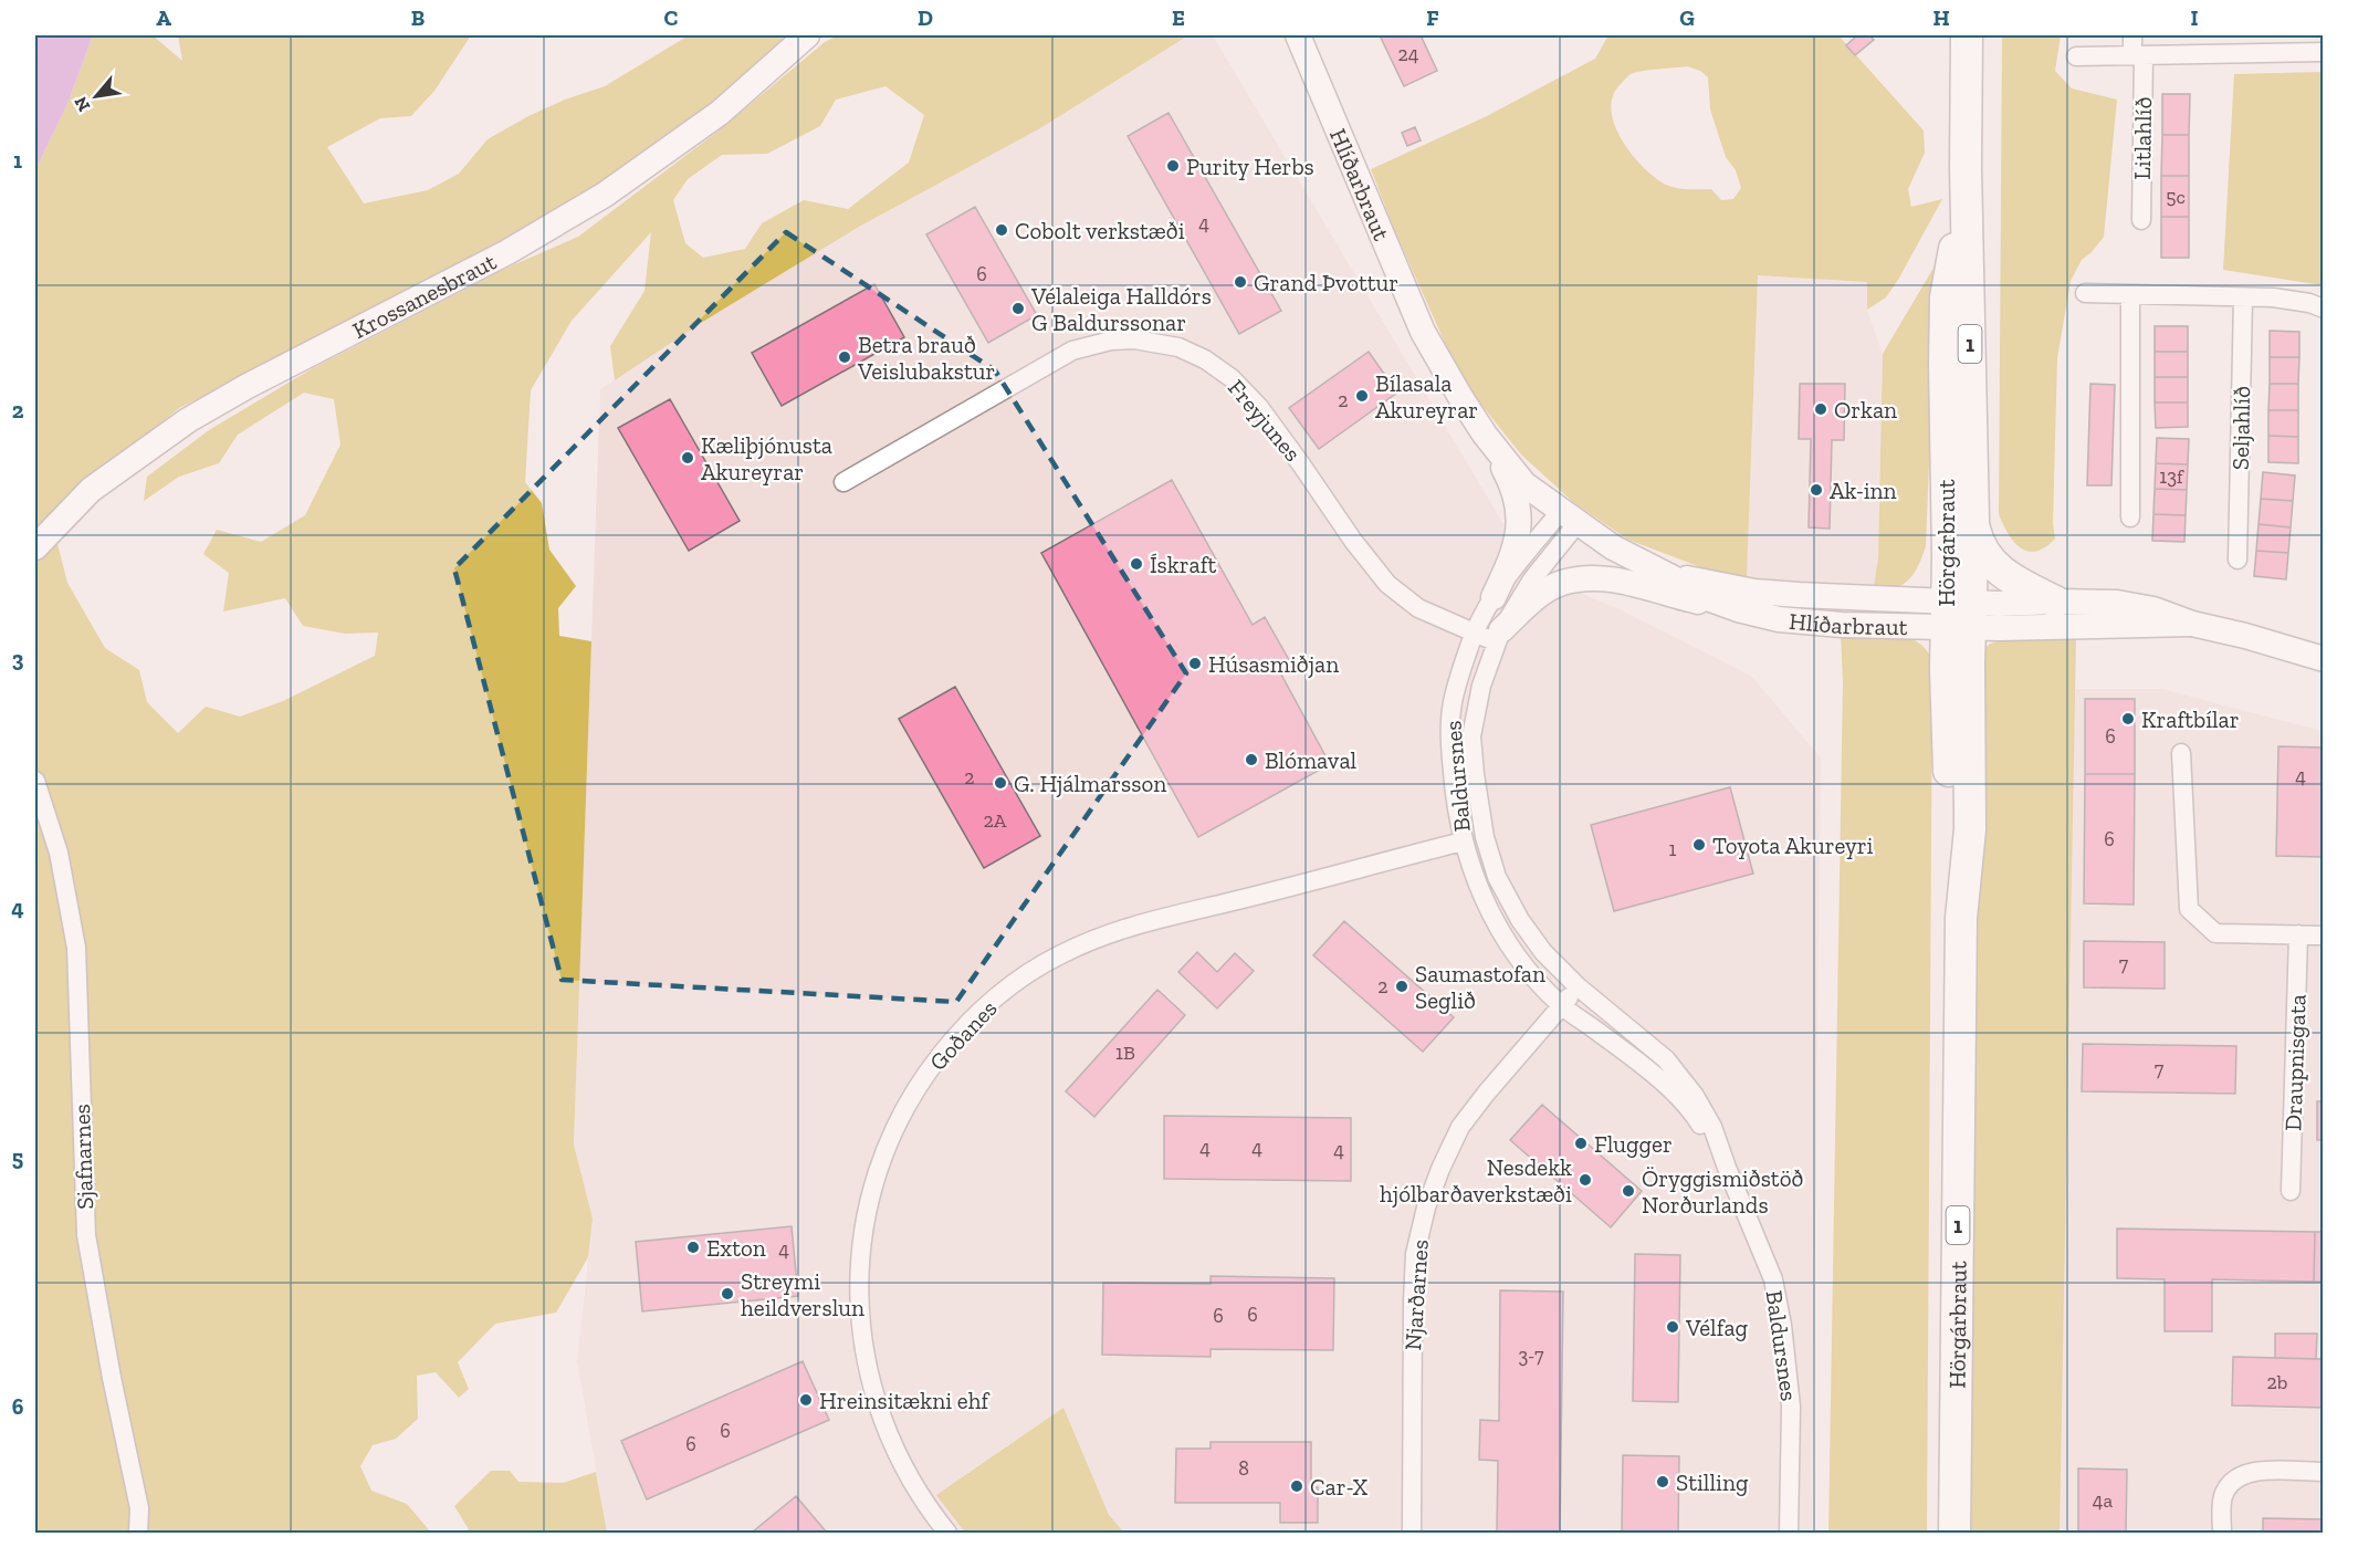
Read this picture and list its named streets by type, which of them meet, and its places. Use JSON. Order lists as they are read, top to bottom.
{
  "streets": {
    "highway": ["1", "Hörgárbraut"],
    "street": [
      "Litlahlíð",
      "Hlíðarbraut",
      "Krossanesbraut",
      "Freyjunes",
      "Seljahlíð",
      "Baldursnes",
      "Goðanes",
      "Draupnisgata",
      "Sjafnarnes",
      "Njarðarnes"
    ]
  },
  "crossings": [
    ["Hlíðarbraut", "Hörgárbraut"],
    ["Hlíðarbraut", "Baldursnes"],
    ["Freyjunes", "Baldursnes"],
    ["Baldursnes", "Goðanes"],
    ["Baldursnes", "Njarðarnes"]
  ],
  "places": [
    "Purity Herbs",
    "Cobolt verkstæði",
    "Grand Þvottur",
    "Vélaleiga Halldórs G Baldurssonar",
    "Betra brauð Veislubakstur",
    "Bílasala Akureyrar",
    "Orkan",
    "Kæliþjónusta Akureyrar",
    "Ak-inn",
    "Ískraft",
    "Húsasmiðjan",
    "Kraftbílar",
    "Blómaval",
    "G. Hjálmarsson",
    "Toyota Akureyri",
    "Saumastofan Seglið",
    "Flugger",
    "Nesdekk hjólbarðaverkstæði",
    "Öryggismiðstöð Norðurlands",
    "Exton",
    "Streymi heildverslun",
    "Vélfag",
    "Hreinsitækni ehf",
    "Stilling",
    "Car-X"
  ],
  "house_numbers": [
    "24",
    "5c",
    "4",
    "6",
    "2",
    "13f",
    "6",
    "4",
    "2",
    "2A",
    "6",
    "1",
    "7",
    "2",
    "1B",
    "7",
    "4",
    "4",
    "4",
    "4",
    "6",
    "6",
    "3-7",
    "2b",
    "6",
    "6",
    "8",
    "4a"
  ],
  "north": "bottom left",
  "grid": {
    "columns": [
      "A",
      "B",
      "C",
      "D",
      "E",
      "F",
      "G",
      "H",
      "I"
    ],
    "rows": [
      "1",
      "2",
      "3",
      "4",
      "5",
      "6"
    ]
  }
}
